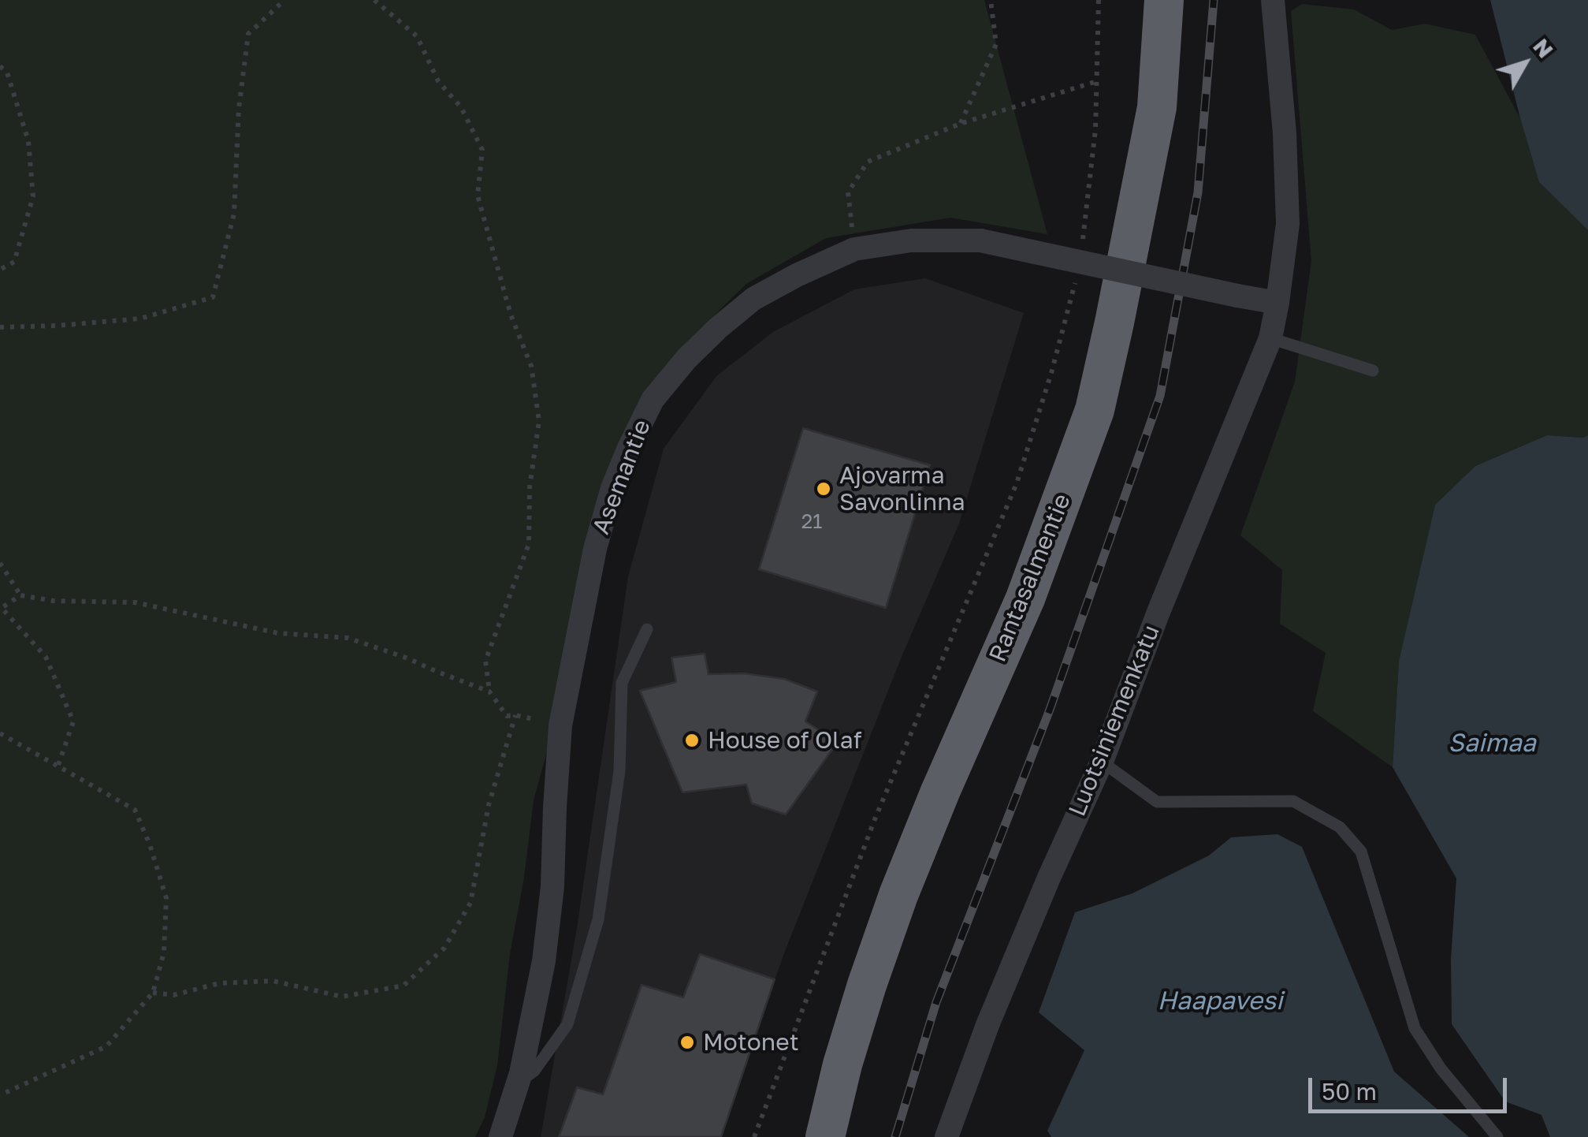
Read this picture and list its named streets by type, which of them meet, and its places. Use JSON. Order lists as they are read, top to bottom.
{
  "streets": {
    "highway": ["Rantasalmentie"],
    "street": ["Asemantie", "Luotsiniemenkatu"]
  },
  "crossings": [
    ["Asemantie", "Luotsiniemenkatu"]
  ],
  "water": ["Saimaa", "Haapavesi"],
  "places": ["Ajovarma Savonlinna", "House of Olaf", "Motonet"],
  "house_numbers": ["21"],
  "scale_bar": "50 m",
  "north": "top right"
}
